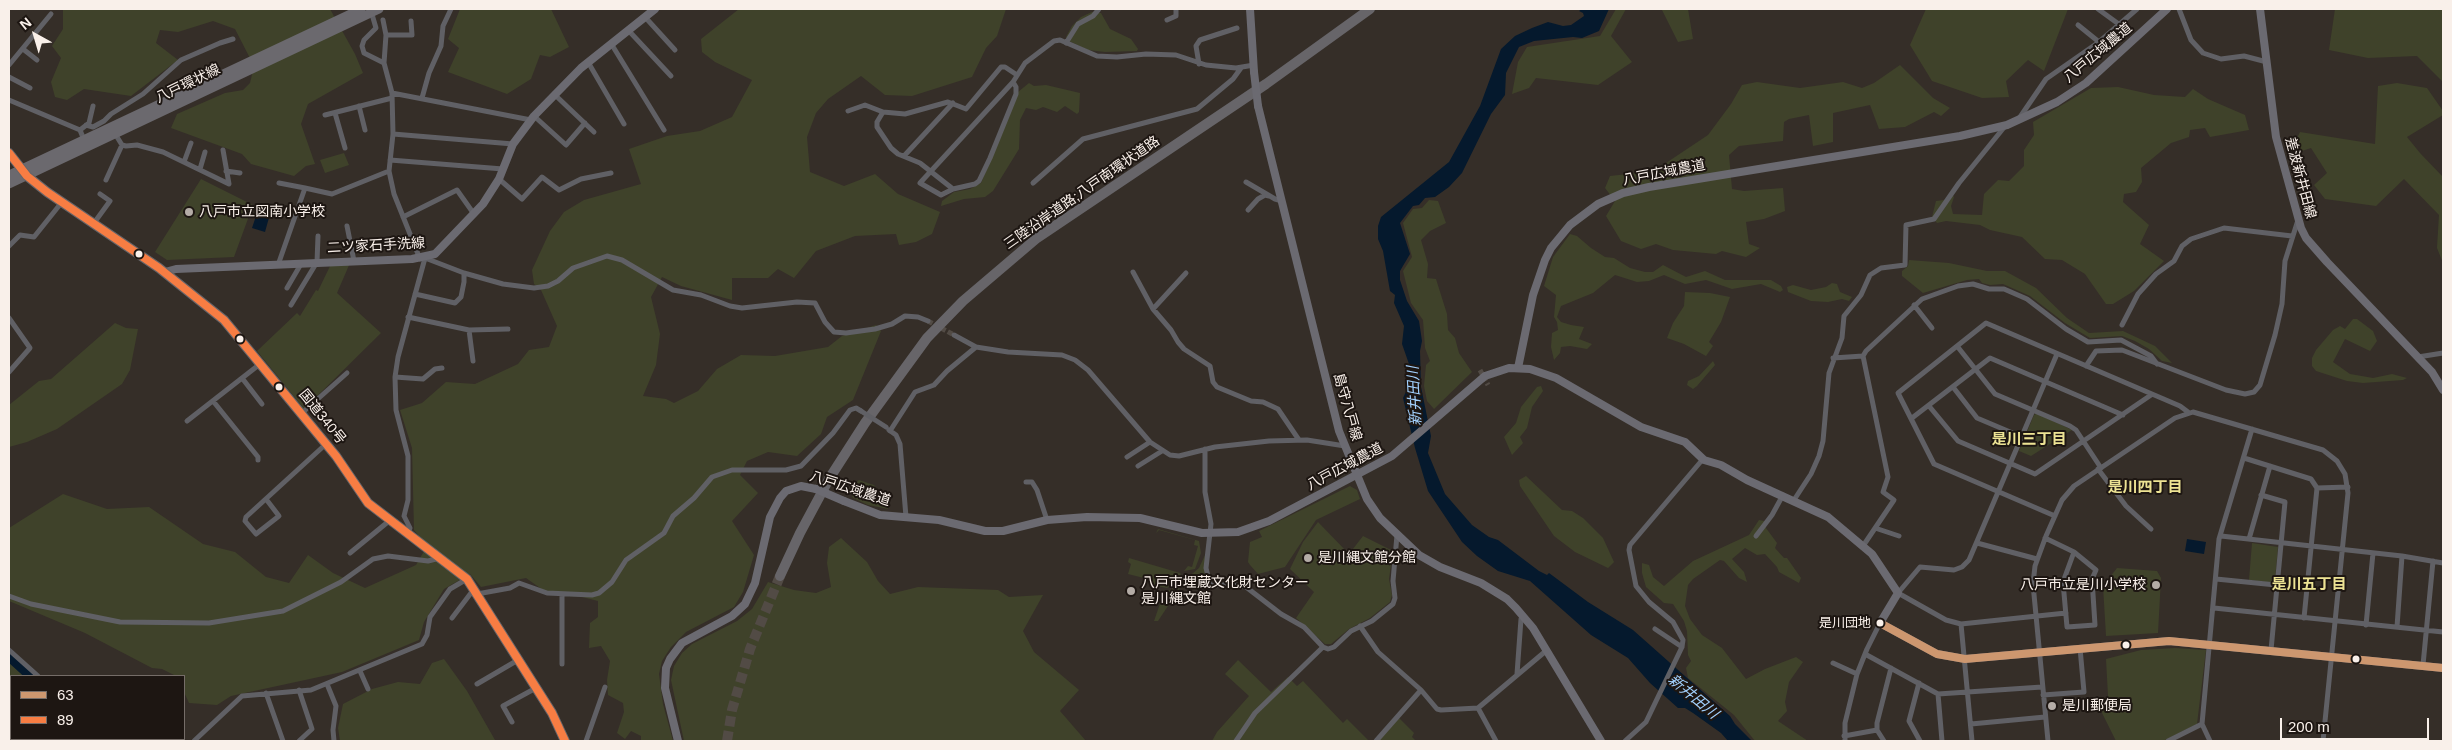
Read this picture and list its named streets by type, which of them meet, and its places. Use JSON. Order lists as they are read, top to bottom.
{
  "streets": {
    "highway": ["三陸沿岸道路;八戸南環状道路", "国道340号"],
    "main road": ["八戸環状線"],
    "street": [
      "八戸広域農道",
      "差波新井田線",
      "二ツ家石手洗線",
      "島守八戸線"
    ]
  },
  "crossings": [
    ["八戸広域農道", "島守八戸線"],
    ["八戸環状線", "国道340号"],
    ["二ツ家石手洗線", "国道340号"]
  ],
  "districts": ["是川三丁目", "是川四丁目", "是川五丁目"],
  "water": ["新井田川"],
  "places": [
    "八戸市立図南小学校",
    "是川縄文館分館",
    "八戸市立是川小学校",
    "八戸市埋蔵文化財センター 是川縄文館",
    "是川団地",
    "是川郵便局"
  ],
  "lines": ["transit line 89", "transit line 63"],
  "legend": ["63", "89"],
  "scale_bar": "200 m",
  "north": "top left"
}
